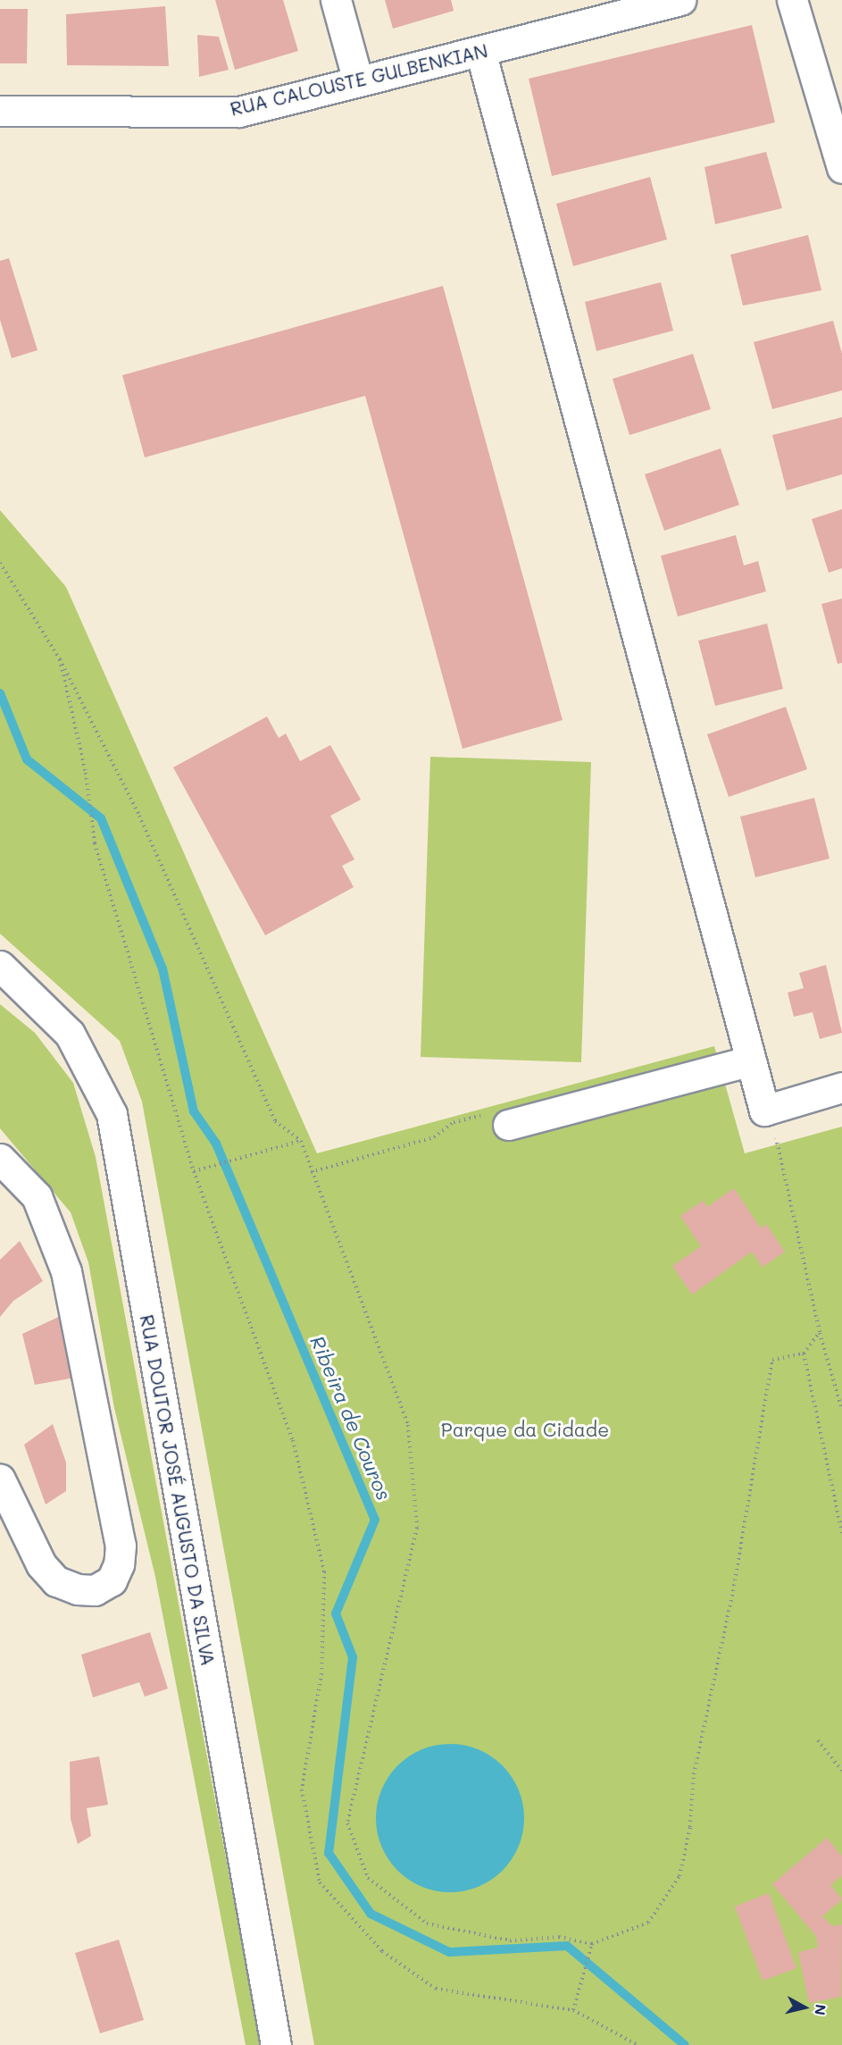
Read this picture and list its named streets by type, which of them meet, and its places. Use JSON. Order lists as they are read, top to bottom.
{
  "streets": {
    "street": ["RUA CALOUSTE GULBENKIAN", "RUA DOUTOR JOSÉ AUGUSTO DA SILVA"]
  },
  "water": ["Ribeira de Couros"],
  "parks": ["Parque da Cidade"],
  "north": "right"
}
